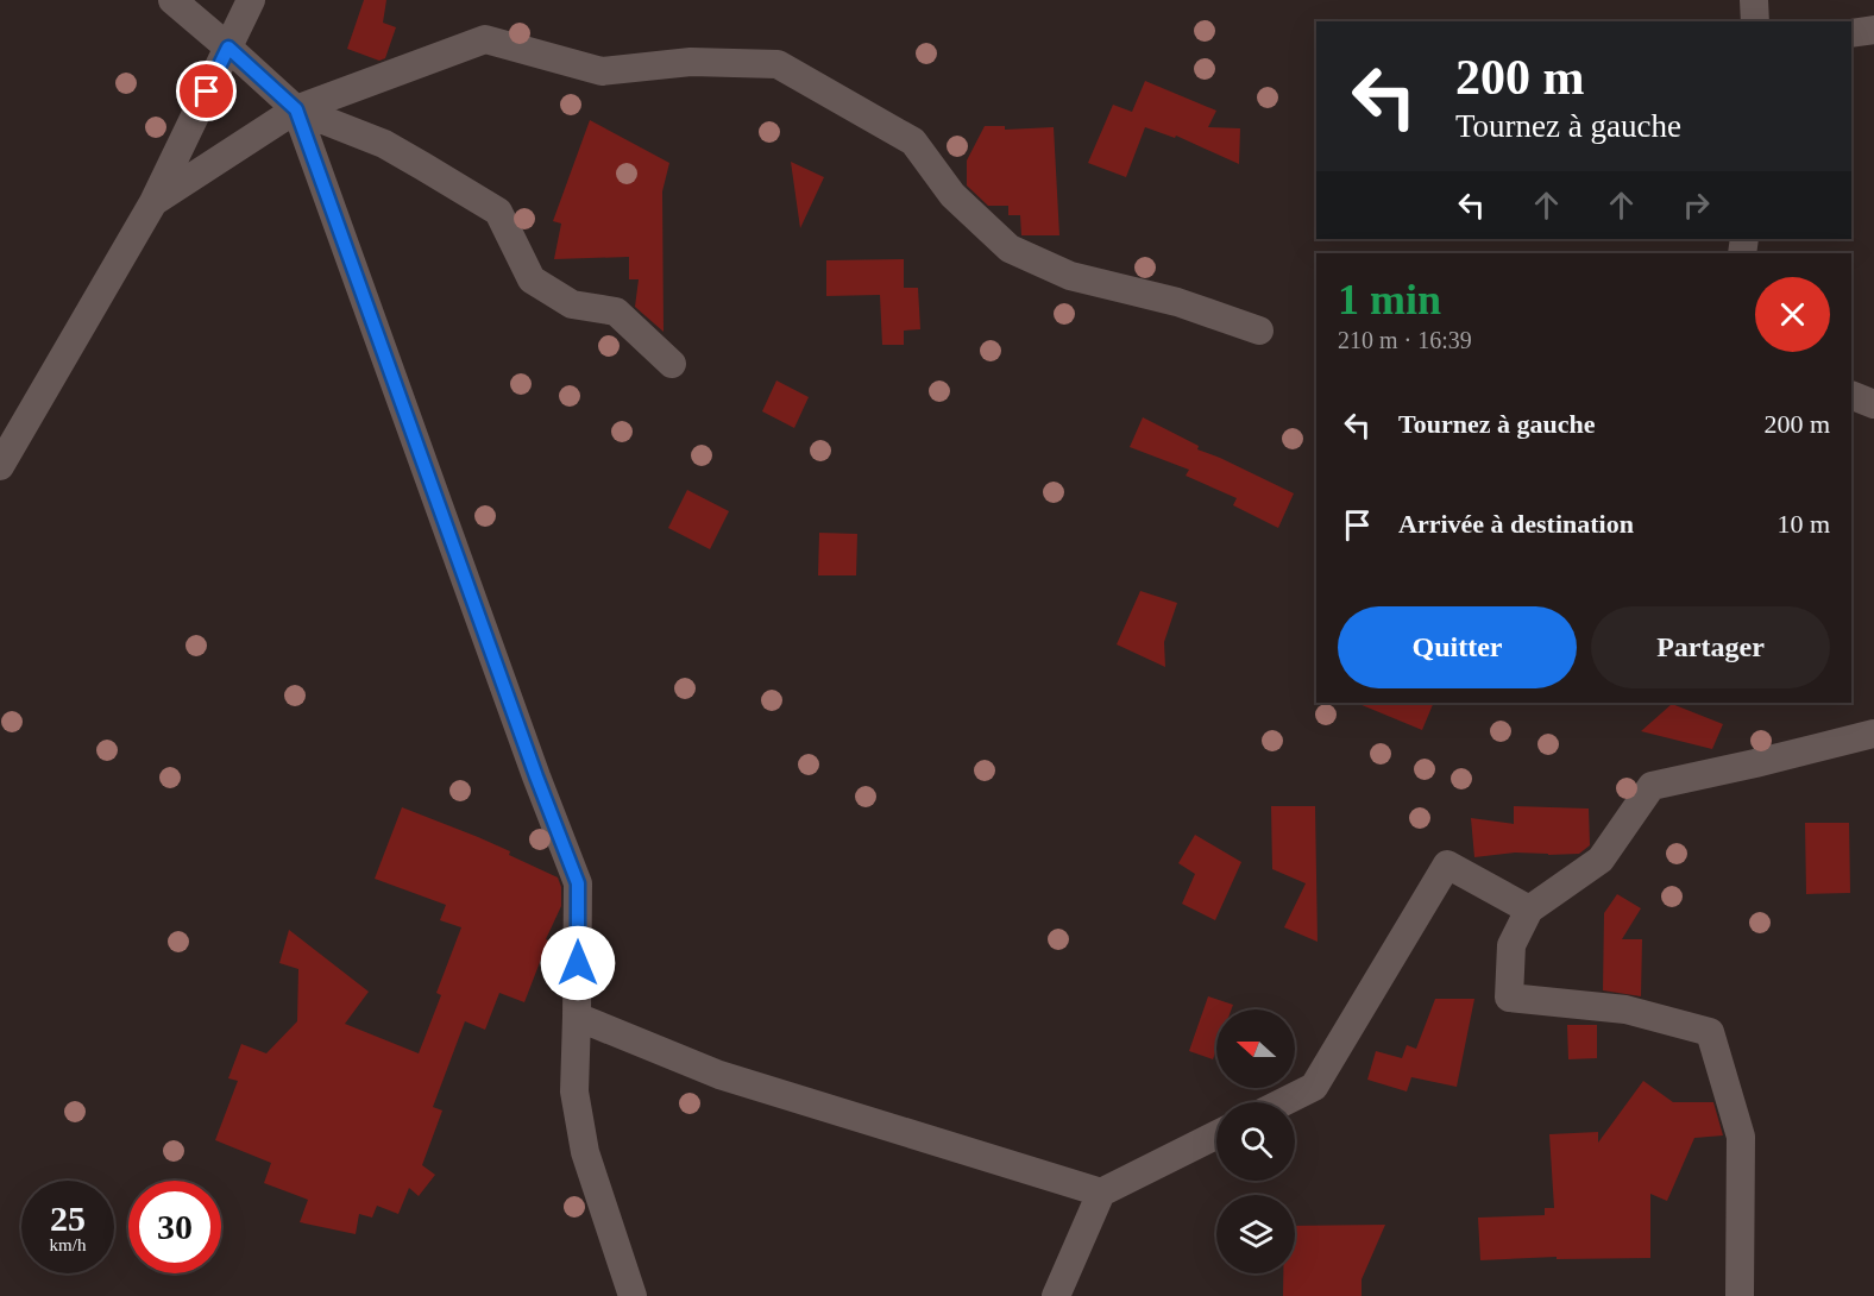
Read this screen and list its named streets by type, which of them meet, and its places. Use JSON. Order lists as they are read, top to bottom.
{
  "north": "left",
  "page": {
    "turn": ["200 m", "Tournez à gauche"],
    "heading": ["1 min", "210 m · 16:39"],
    "list": [
      {
        "name": "Tournez à gauche",
        "value": "200 m"
      },
      {
        "name": "Arrivée à destination",
        "value": "10 m"
      }
    ],
    "buttons": ["Quitter", "Partager"],
    "speed": "25 km/h",
    "limit": "30"
  }
}
